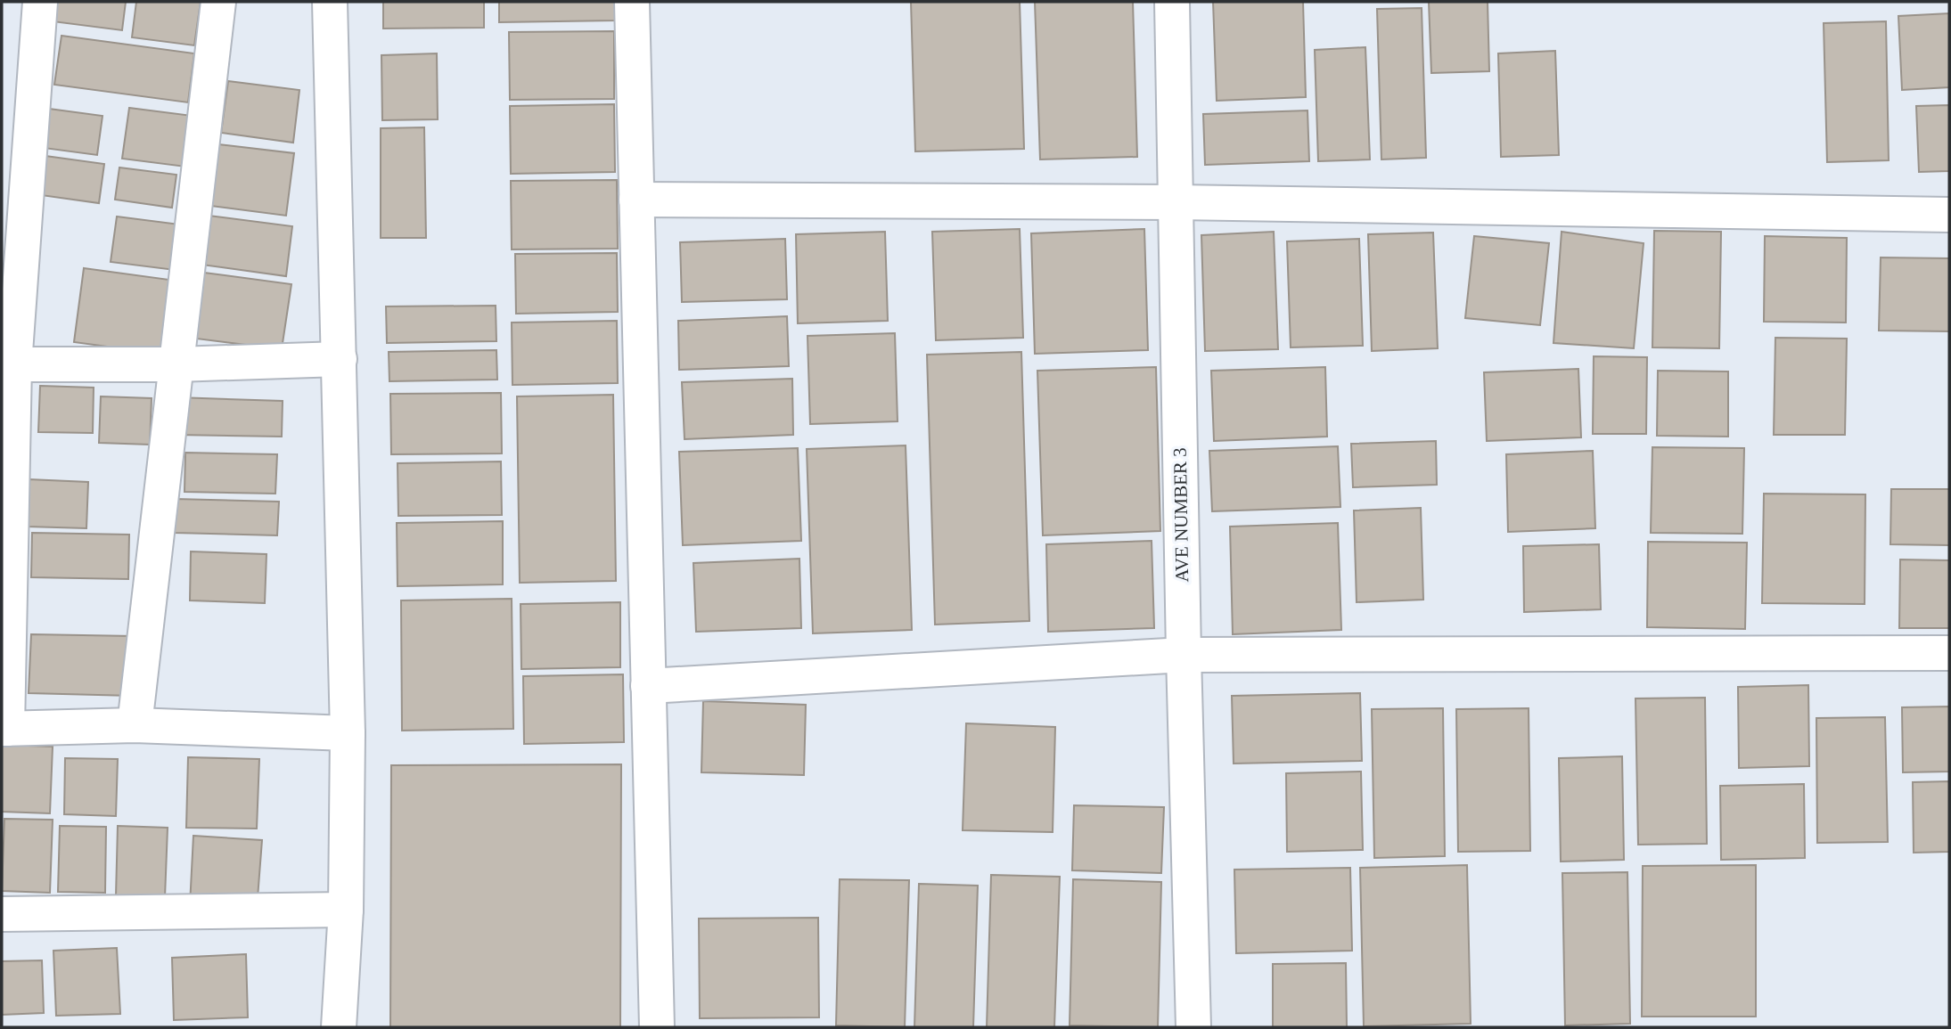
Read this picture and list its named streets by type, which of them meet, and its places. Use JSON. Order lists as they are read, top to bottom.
{
  "streets": {
    "street": ["AVE NUMBER 3"]
  }
}
